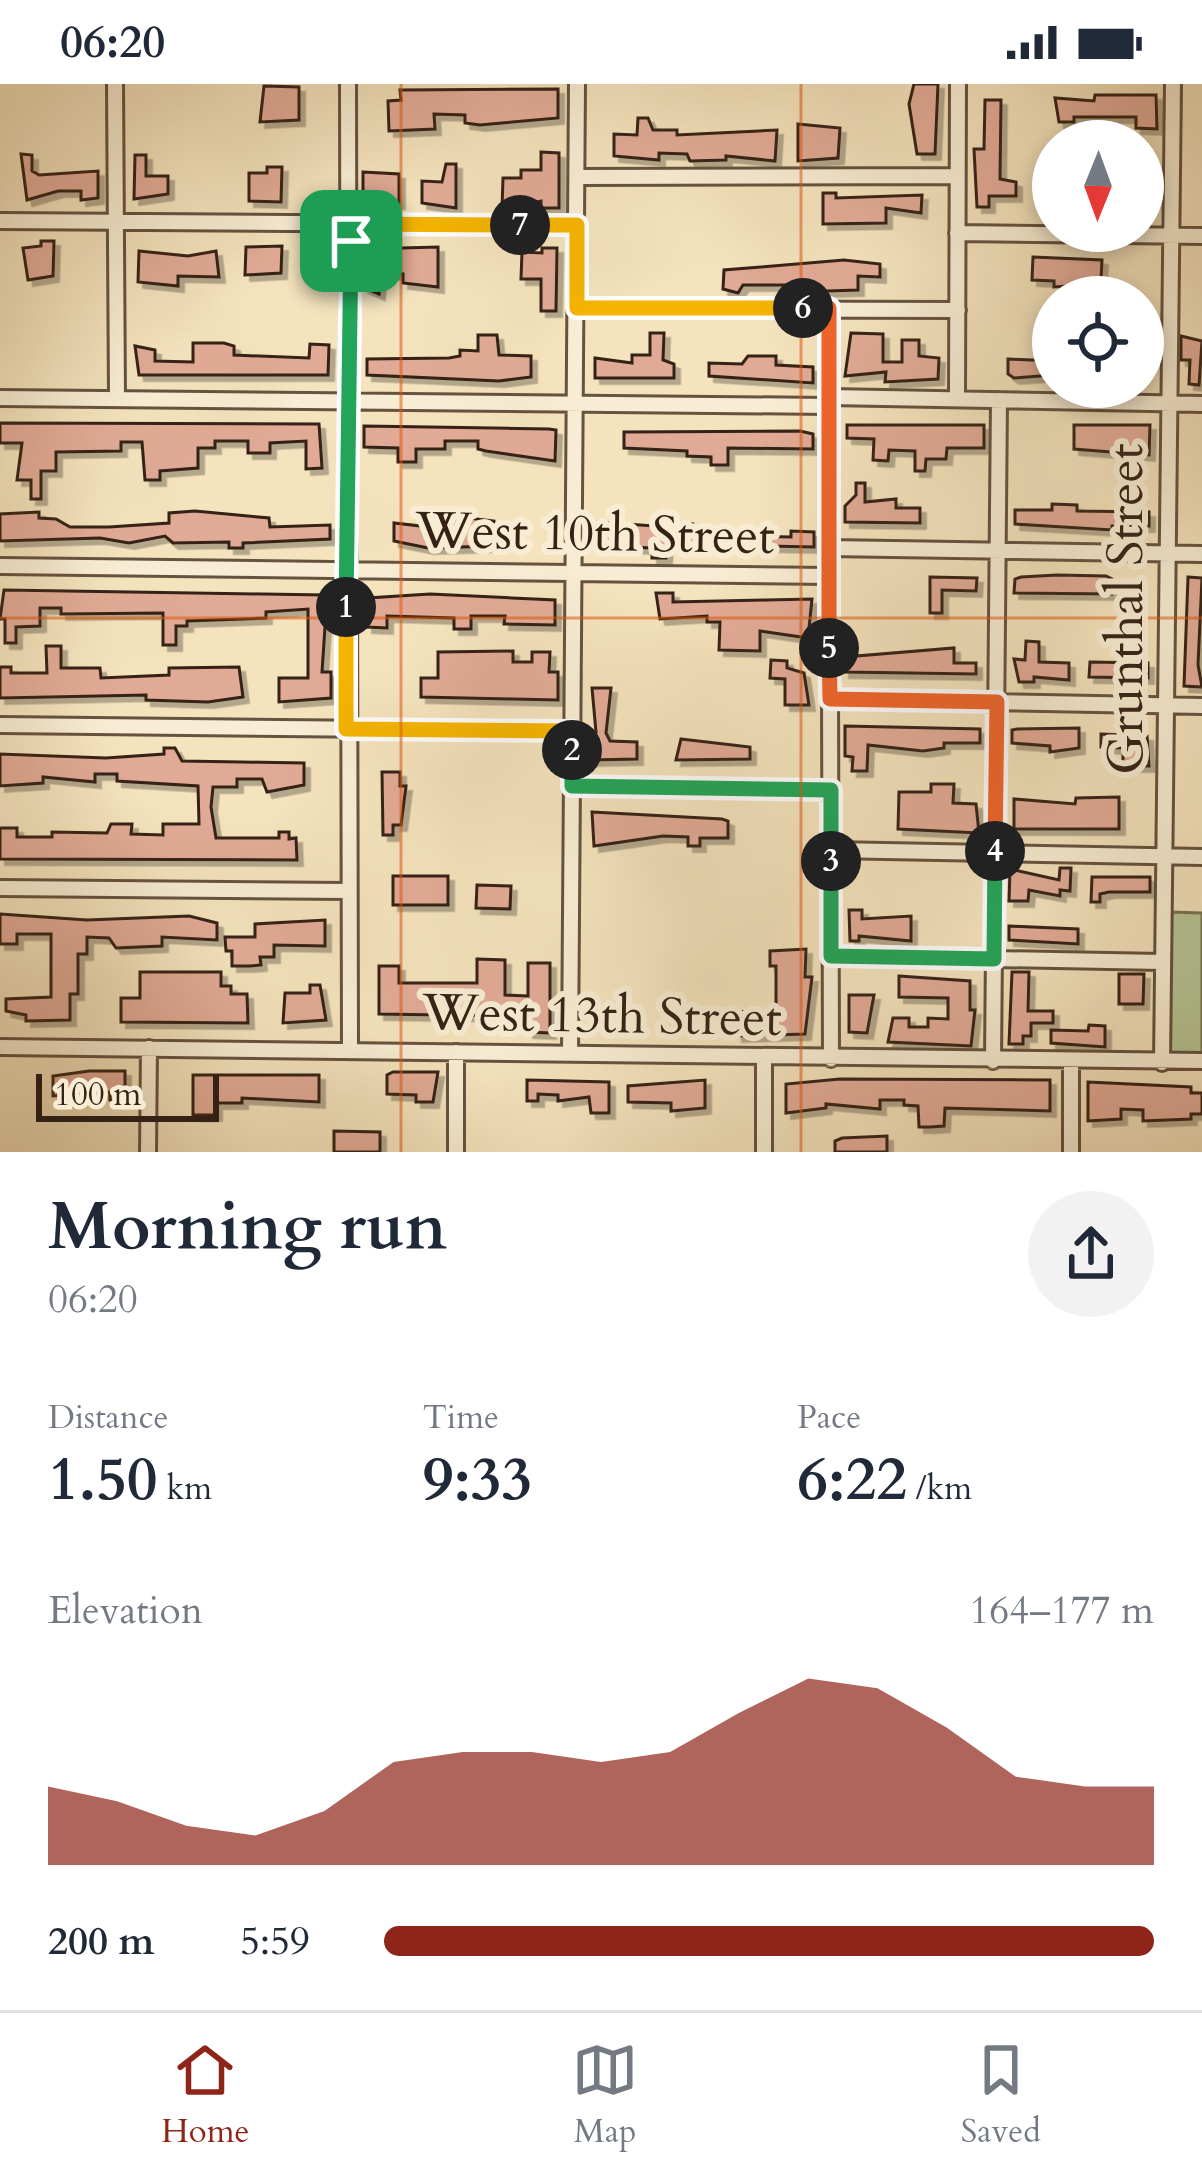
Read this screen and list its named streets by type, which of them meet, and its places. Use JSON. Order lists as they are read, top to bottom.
{
  "streets": {
    "street": ["West 10th Street", "Grunthal Street", "West 13th Street"]
  },
  "crossings": [
    ["West 10th Street", "Grunthal Street"],
    ["Grunthal Street", "West 13th Street"]
  ],
  "scale_bar": "100 m",
  "north": "bottom",
  "page": {
    "status": "06:20",
    "pins": [
      "7",
      "6",
      "1",
      "5",
      "2",
      "4",
      "3"
    ],
    "scale": "100 m",
    "heading": ["Morning run", "06:20"],
    "stats": [
      ["Distance", "1.50 km"],
      ["Time", "9:33"],
      ["Pace", "6:22 /km"]
    ],
    "chart": ["Elevation", "164–177 m"],
    "list": [
      {
        "name": "200 m",
        "note": "5:59"
      }
    ],
    "tabs": ["Home", "Map", "Saved"]
  }
}
